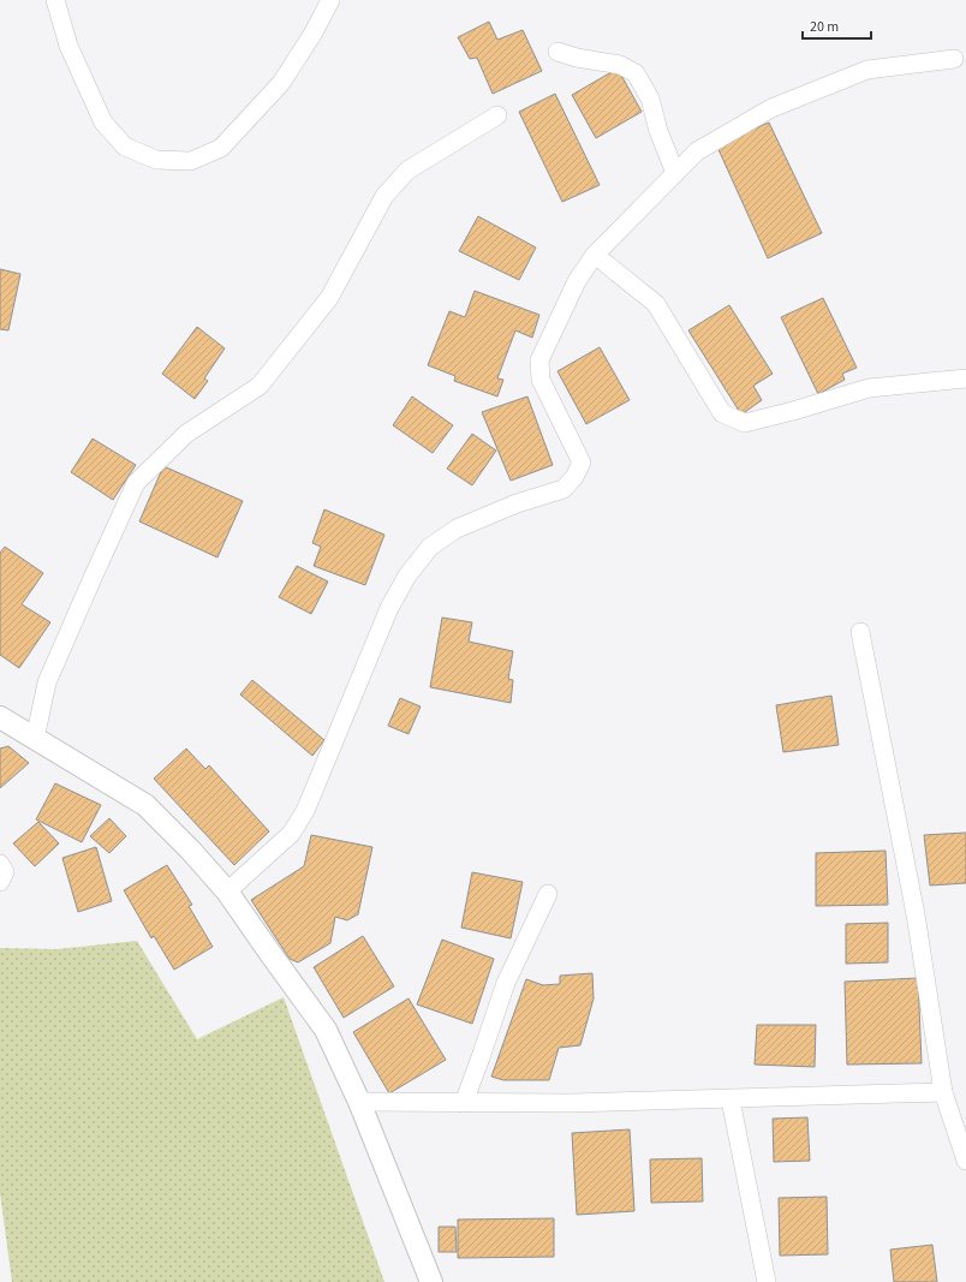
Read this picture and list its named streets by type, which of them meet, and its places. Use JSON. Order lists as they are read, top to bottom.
{
  "scale_bar": "20 m"
}
